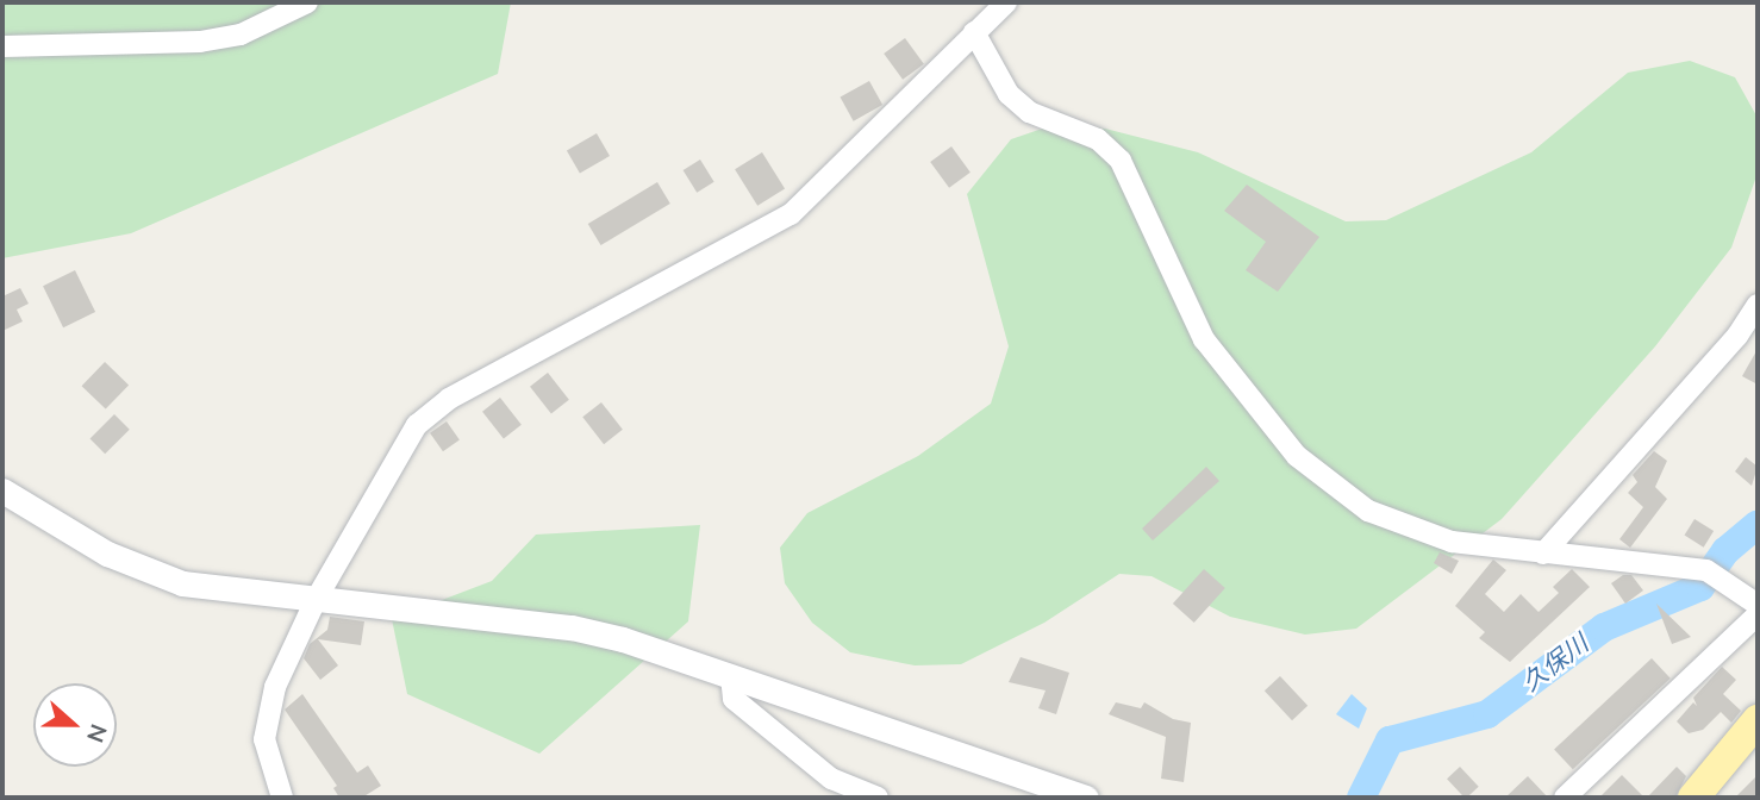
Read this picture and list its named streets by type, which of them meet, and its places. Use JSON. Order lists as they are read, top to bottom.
{
  "water": ["久保川"],
  "north": "right"
}
